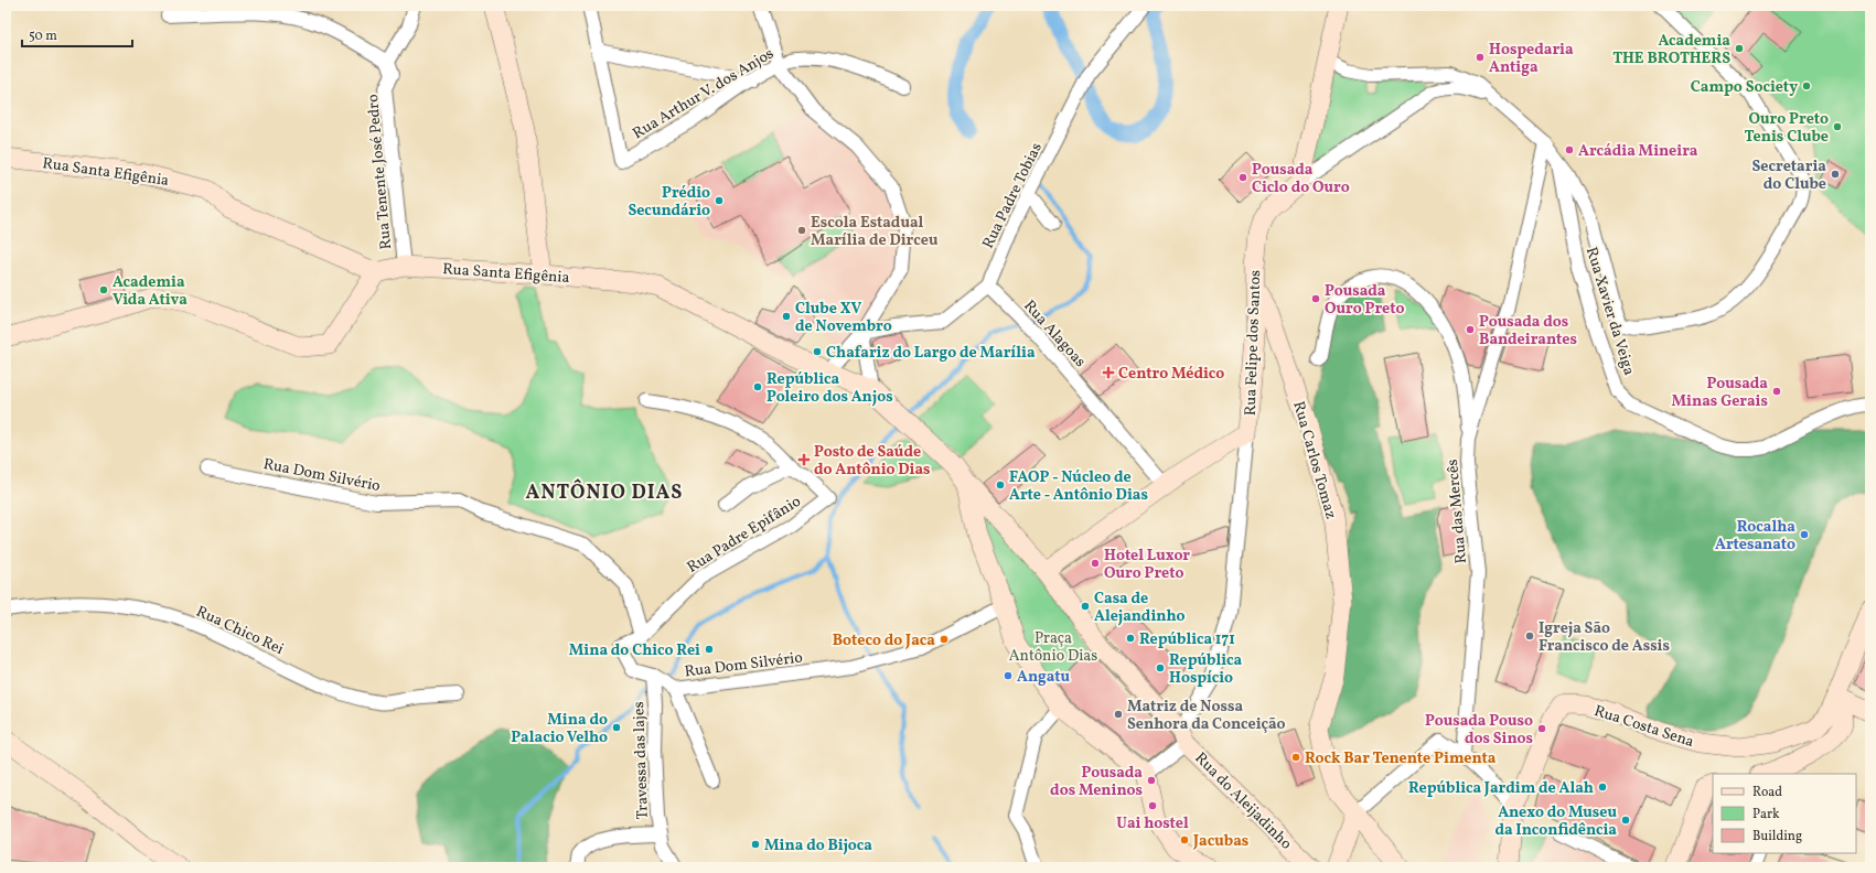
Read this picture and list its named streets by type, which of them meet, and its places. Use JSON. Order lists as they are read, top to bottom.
{
  "streets": {
    "street": [
      "Rua Arthur V. dos Anjos",
      "Rua Santa Efigênia",
      "Rua Tenente José Pedro",
      "Rua Padre Tobias",
      "Rua Xavier da Veiga",
      "Rua Alagoas",
      "Rua Felipe dos Santos",
      "Rua Carlos Tomaz",
      "Rua Dom Silvério",
      "Rua das Mercês",
      "Rua Padre Epifânio",
      "Rua Chico Rei",
      "Rua Costa Sena",
      "Travessa das lajes",
      "Rua do Aleijadinho"
    ]
  },
  "crossings": [
    ["Rua Santa Efigênia", "Rua Tenente José Pedro"],
    ["Rua Padre Tobias", "Rua Alagoas"],
    ["Rua Felipe dos Santos", "Rua Carlos Tomaz"],
    ["Rua Felipe dos Santos", "Rua do Aleijadinho"],
    ["Rua Dom Silvério", "Rua Padre Epifânio"],
    ["Rua Dom Silvério", "Travessa das lajes"]
  ],
  "districts": ["ANTÔNIO DIAS"],
  "parks": ["Praça Antônio Dias"],
  "places": {
    "other": [
      "Academia THE BROTHERS",
      "Hospedaria Antiga",
      "Campo Society",
      "Ouro Preto Tenis Clube",
      "Arcádia Mineira",
      "Secretaria do Clube",
      "Pousada Ciclo do Ouro",
      "Prédio Secundário",
      "Escola Estadual Marília de Dirceu",
      "Academia Vida Ativa",
      "Pousada Ouro Preto",
      "Clube XV de Novembro",
      "Pousada dos Bandeirantes",
      "Chafariz do Largo de Marília",
      "República Poleiro dos Anjos",
      "Pousada Minas Gerais",
      "FAOP - Núcleo de Arte - Antônio Dias",
      "Rocalha Artesanato",
      "Hotel Luxor Ouro Preto",
      "Casa de Alejandinho",
      "Igreja São Francisco de Assis",
      "República 171",
      "Boteco do Jaca",
      "Mina do Chico Rei",
      "República Hospício",
      "Angatu",
      "Matriz de Nossa Senhora da Conceição",
      "Mina do Palacio Velho",
      "Pousada Pouso dos Sinos",
      "Rock Bar Tenente Pimenta",
      "Pousada dos Meninos",
      "República Jardim de Alah",
      "Uai hostel",
      "Anexo do Museu da Inconfidência",
      "Jacubas",
      "Mina do Bijoca"
    ],
    "health": ["Centro Médico", "Posto de Saúde do Antônio Dias"]
  },
  "legend": ["Road", "Park", "Building"],
  "scale_bar": "50 m"
}
